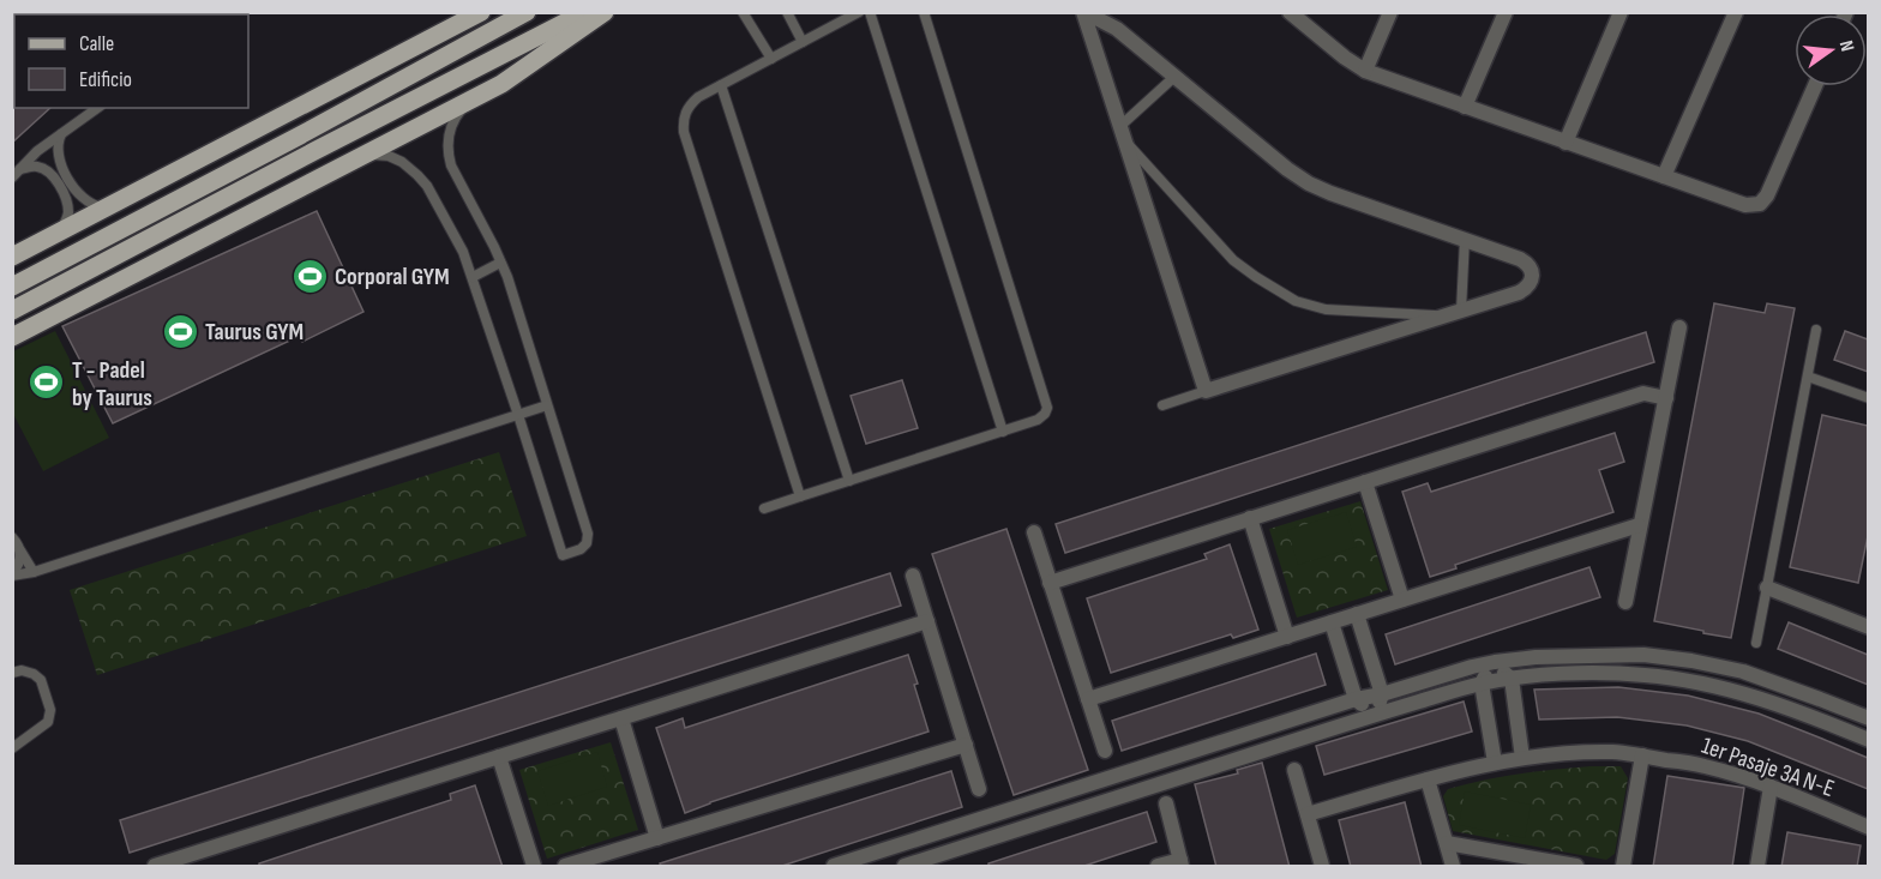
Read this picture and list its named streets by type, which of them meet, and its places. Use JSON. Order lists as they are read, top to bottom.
{
  "streets": {
    "street": ["1er Pasaje 3A N-E"]
  },
  "places": {
    "sports": ["Corporal GYM", "Taurus GYM", "T - Padel by Taurus"]
  },
  "legend": ["Calle", "Edificio"],
  "north": "right"
}
